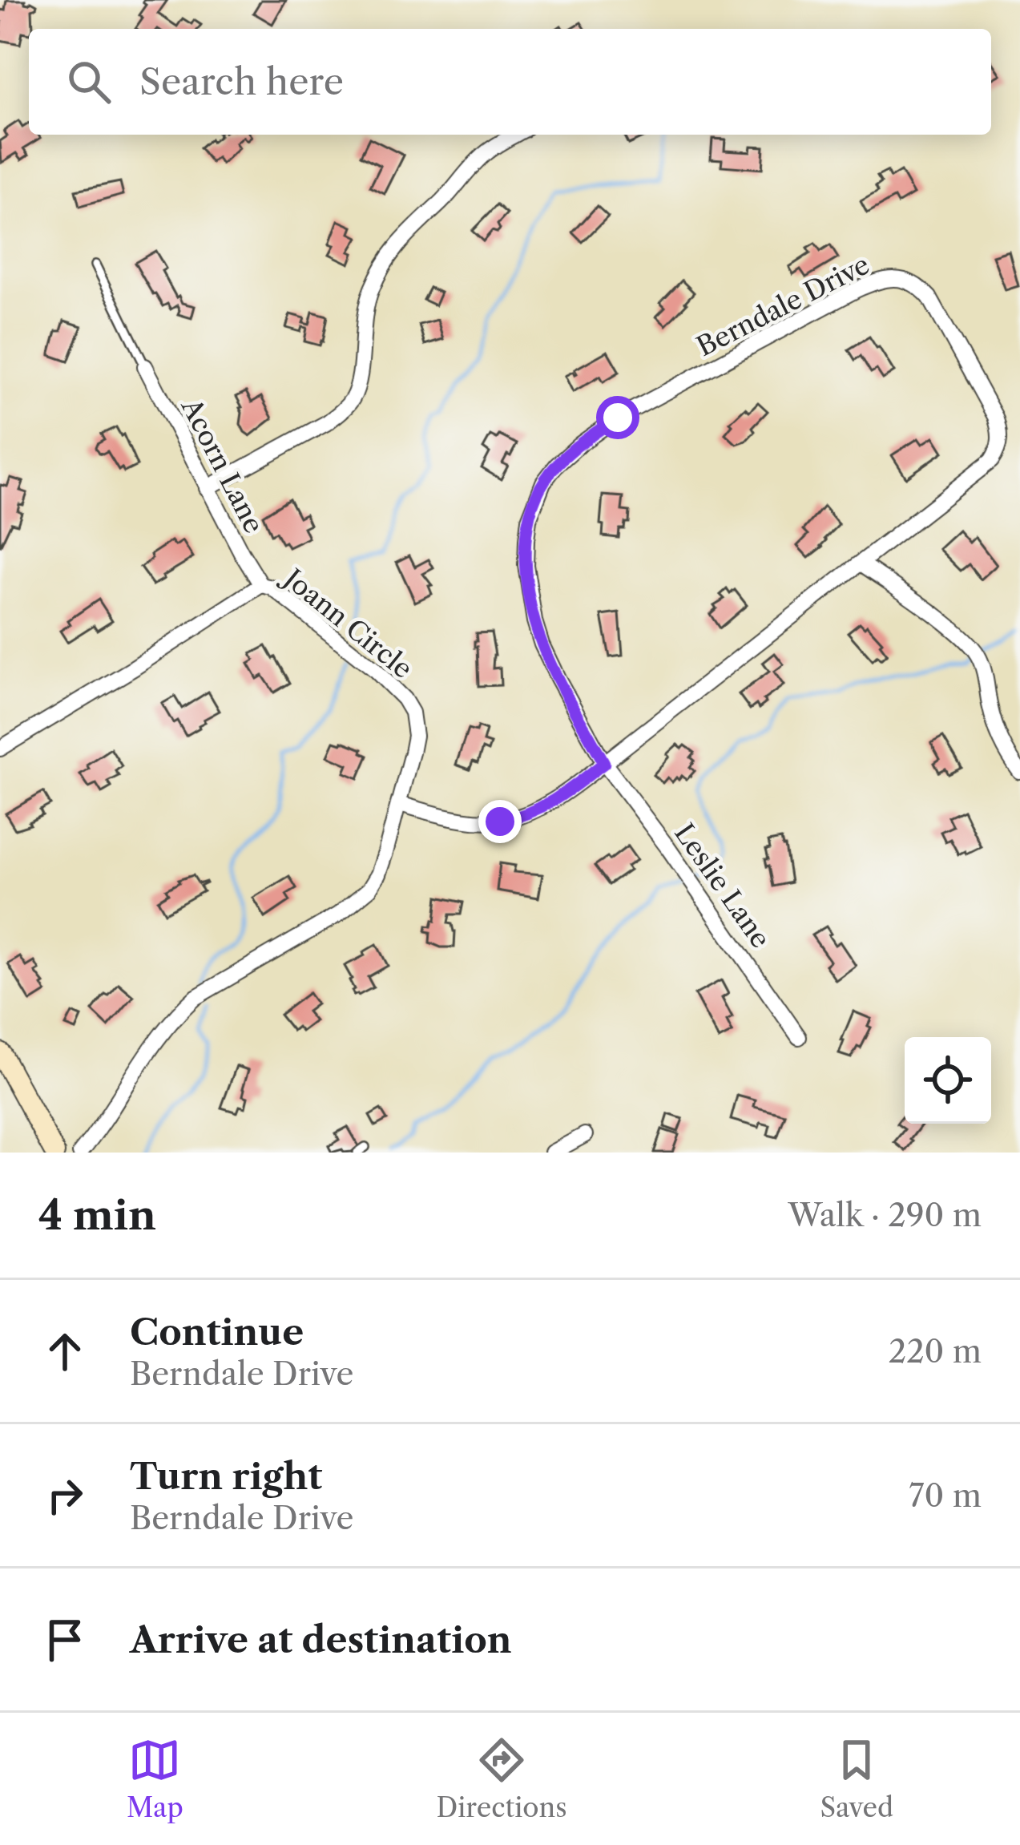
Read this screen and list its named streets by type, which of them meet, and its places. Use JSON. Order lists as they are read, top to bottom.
{
  "streets": {
    "street": [
      "Berndale Drive",
      "Acorn Lane",
      "Joann Circle",
      "Leslie Lane"
    ]
  },
  "crossings": [
    ["Berndale Drive", "Joann Circle"],
    ["Berndale Drive", "Leslie Lane"],
    ["Acorn Lane", "Joann Circle"]
  ],
  "page": {
    "search": "Search here",
    "heading": ["4 min", "Walk · 290 m"],
    "list": [
      ["Continue", "Berndale Drive", "220 m"],
      ["Turn right", "Berndale Drive", "70 m"],
      "Arrive at destination"
    ],
    "nav": ["Map", "Directions", "Saved"]
  }
}
